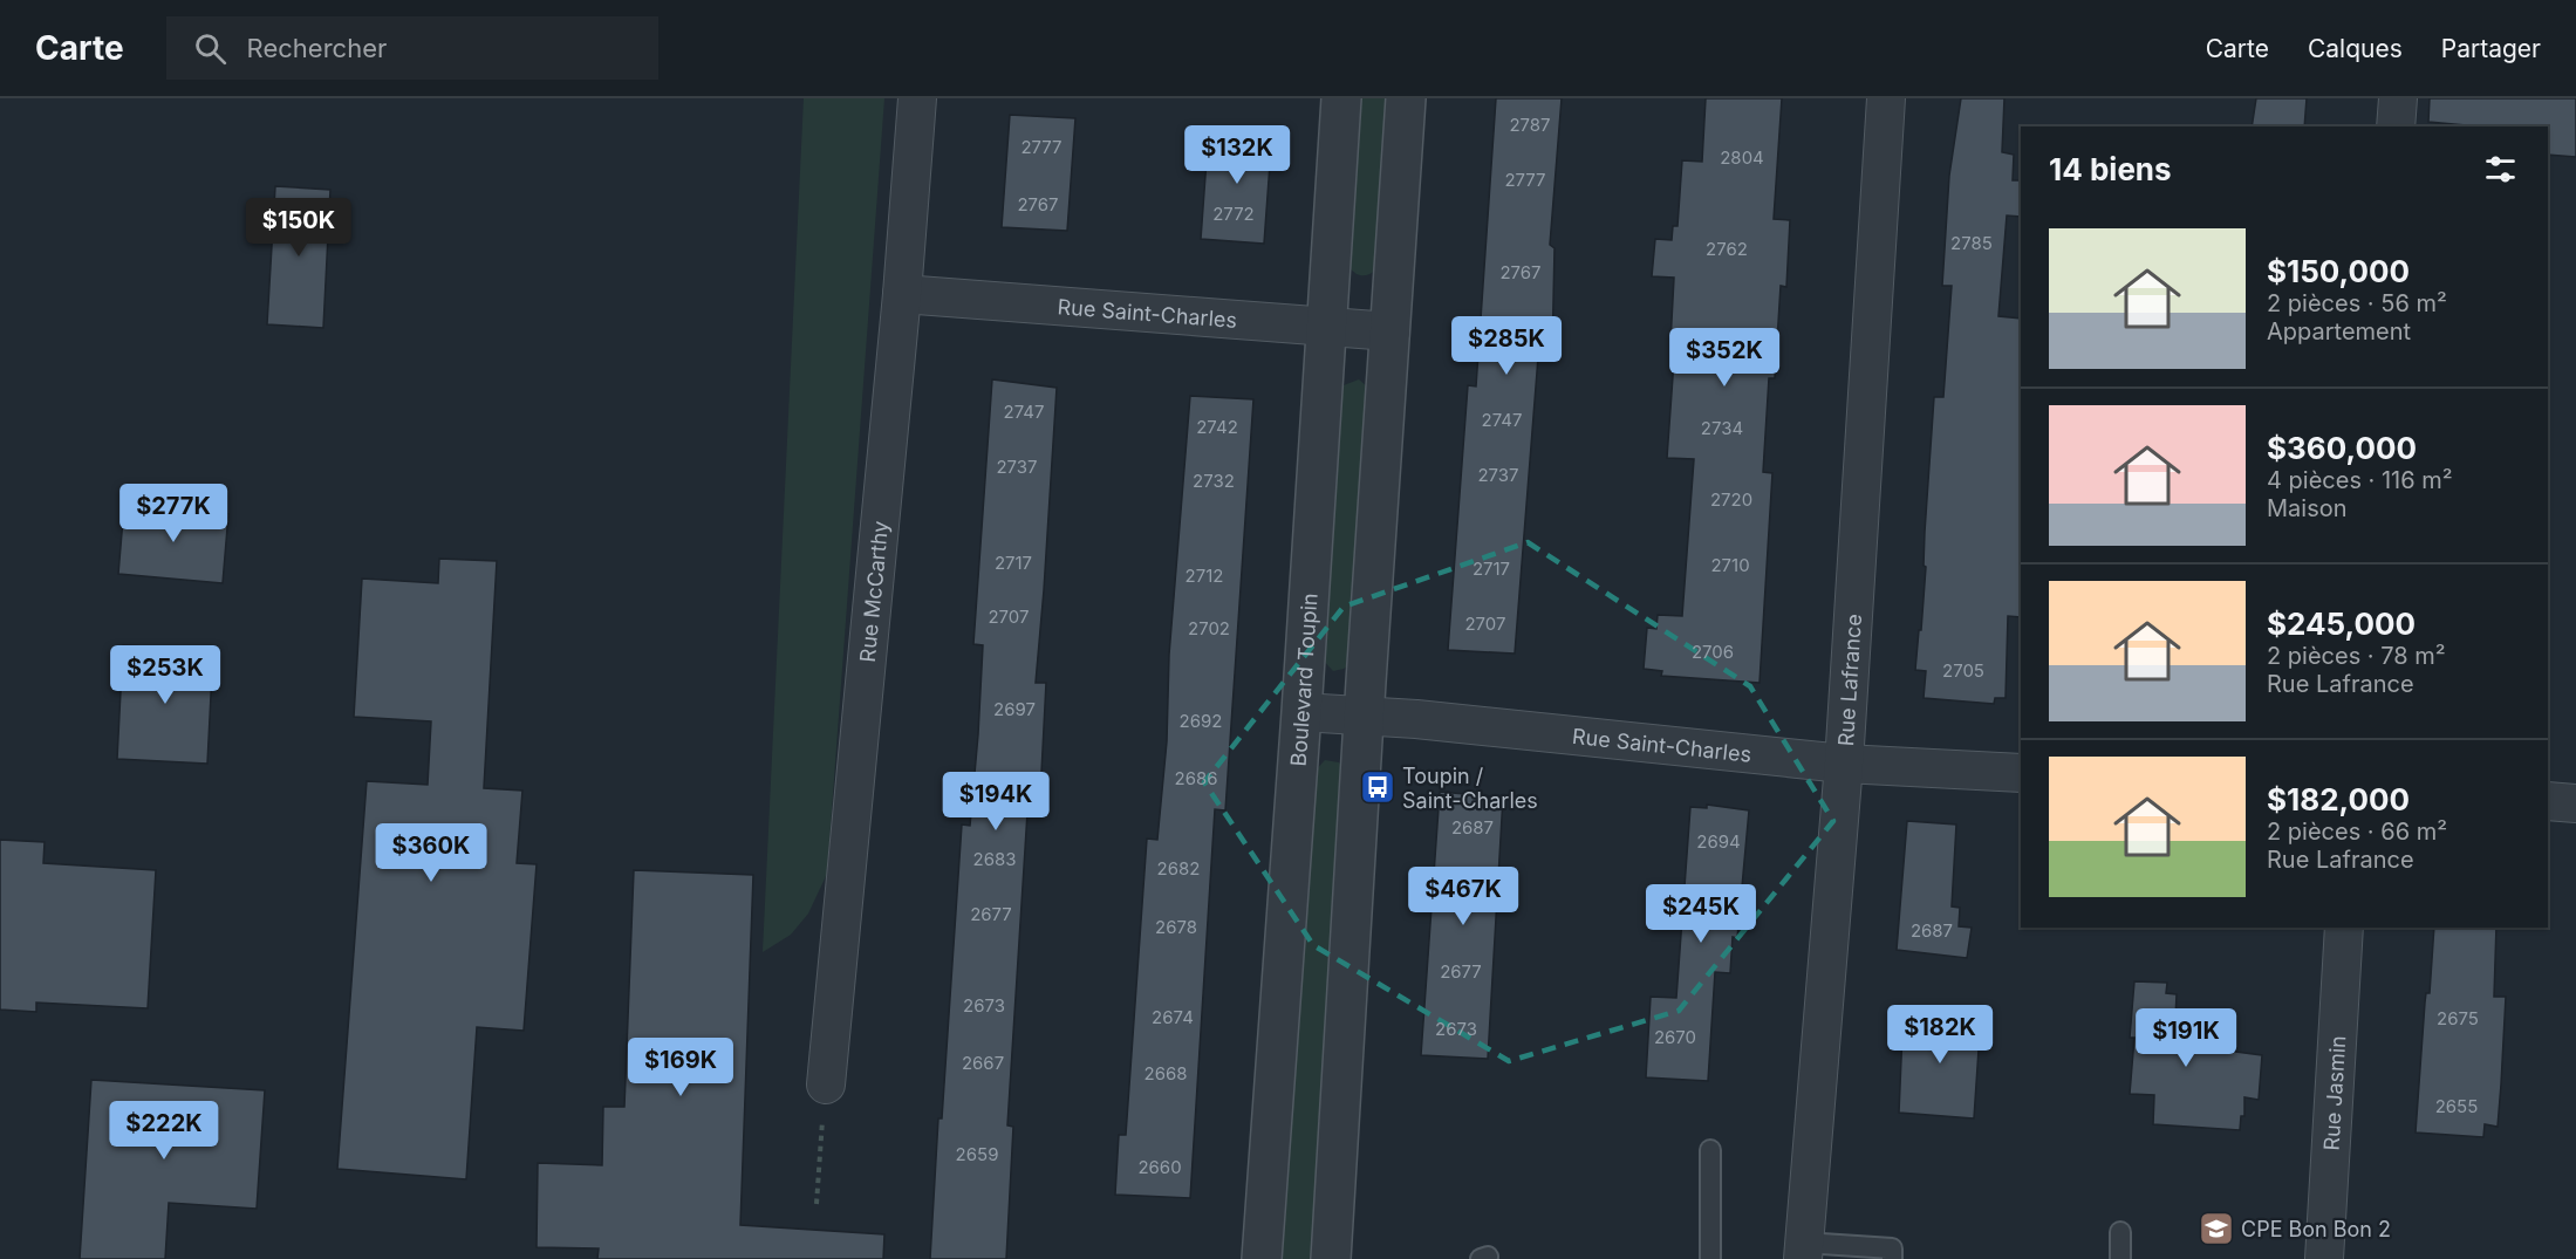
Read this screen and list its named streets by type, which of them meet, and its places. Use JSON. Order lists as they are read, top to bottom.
{
  "streets": {
    "street": [
      "Rue Saint-Charles",
      "Rue McCarthy",
      "Boulevard Toupin",
      "Rue Lafrance",
      "Rue Jasmin"
    ]
  },
  "crossings": [
    ["Rue Saint-Charles", "Rue McCarthy"],
    ["Rue Saint-Charles", "Boulevard Toupin"],
    ["Rue Saint-Charles", "Rue Lafrance"]
  ],
  "places": {
    "bus stop": ["Toupin / Saint-Charles"],
    "school or university": ["CPE Bon Bon 2"]
  },
  "house_numbers": [
    "2787",
    "2777",
    "2804",
    "2777",
    "2767",
    "2772",
    "2785",
    "2762",
    "2767",
    "2747",
    "2747",
    "2742",
    "2734",
    "2737",
    "2737",
    "2732",
    "2720",
    "2717",
    "2710",
    "2717",
    "2712",
    "2707",
    "2707",
    "2702",
    "2706",
    "2705",
    "2697",
    "2692",
    "2686",
    "2687",
    "2694",
    "2683",
    "2682",
    "2677",
    "2678",
    "2687",
    "2677",
    "2673",
    "2674",
    "2675",
    "2673",
    "2670",
    "2667",
    "2668",
    "2655",
    "2659",
    "2660"
  ],
  "page": {
    "header": "Carte",
    "search": "Rechercher",
    "nav": ["Carte", "Calques", "Partager"],
    "price": [
      "$132K",
      "$150K",
      "$285K",
      "$352K",
      "$277K",
      "$253K",
      "$194K",
      "$360K",
      "$467K",
      "$245K",
      "$182K",
      "$191K",
      "$169K",
      "$222K"
    ],
    "heading": "14 biens",
    "list": [
      {
        "name": "$150,000",
        "note": "2 pièces · 56 m² · Appartement"
      },
      {
        "name": "$360,000",
        "note": "4 pièces · 116 m² · Maison"
      },
      {
        "name": "$245,000",
        "note": "2 pièces · 78 m² · Rue Lafrance"
      },
      {
        "name": "$182,000",
        "note": "2 pièces · 66 m² · Rue Lafrance"
      }
    ]
  }
}
